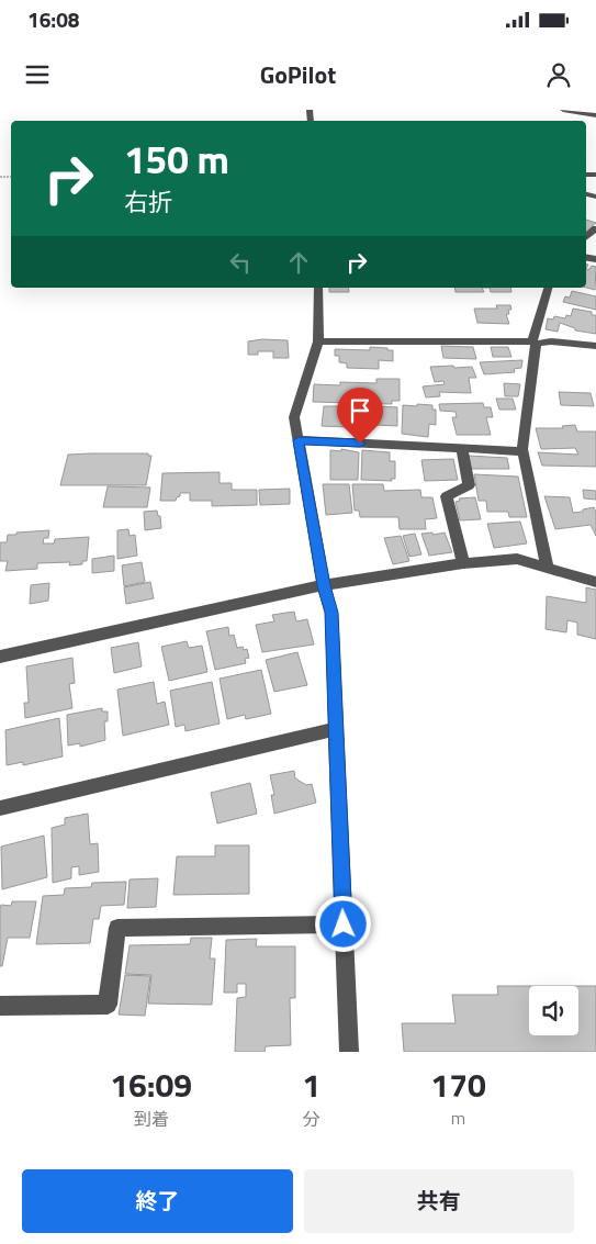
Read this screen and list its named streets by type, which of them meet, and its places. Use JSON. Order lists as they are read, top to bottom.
{
  "page": {
    "status": "16:08",
    "header": "GoPilot",
    "turn": ["150 m", "右折"],
    "eta": [
      "16:09",
      "到着",
      "1",
      "分",
      "170",
      "m"
    ],
    "buttons": ["終了", "共有"]
  }
}
